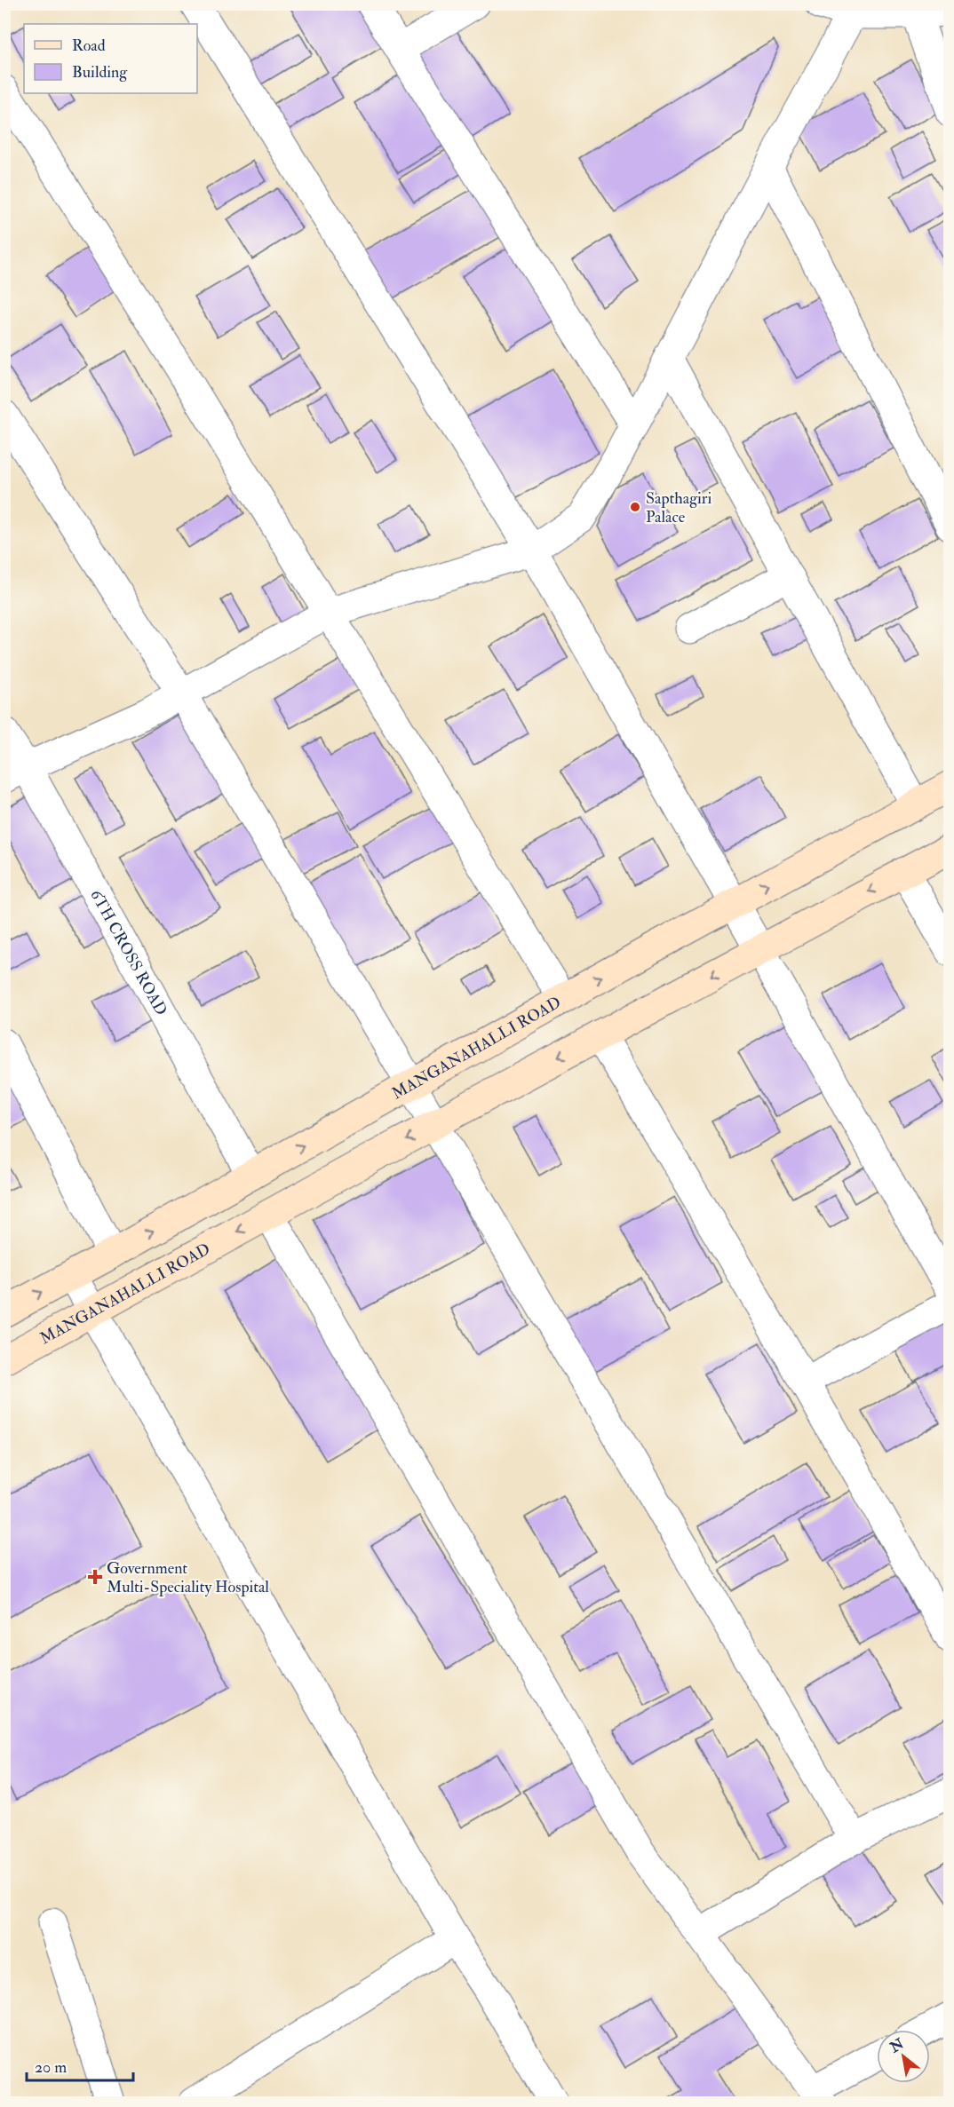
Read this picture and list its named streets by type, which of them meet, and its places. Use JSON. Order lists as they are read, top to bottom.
{
  "streets": {
    "main road": ["MANGANAHALLI ROAD"],
    "street": ["6TH CROSS ROAD"]
  },
  "crossings": [
    ["6TH CROSS ROAD", "MANGANAHALLI ROAD"]
  ],
  "places": {
    "other": ["Sapthagiri Palace"],
    "health": ["Government Multi-Speciality Hospital"]
  },
  "legend": ["Road", "Building"],
  "scale_bar": "20 m",
  "north": "top left"
}
